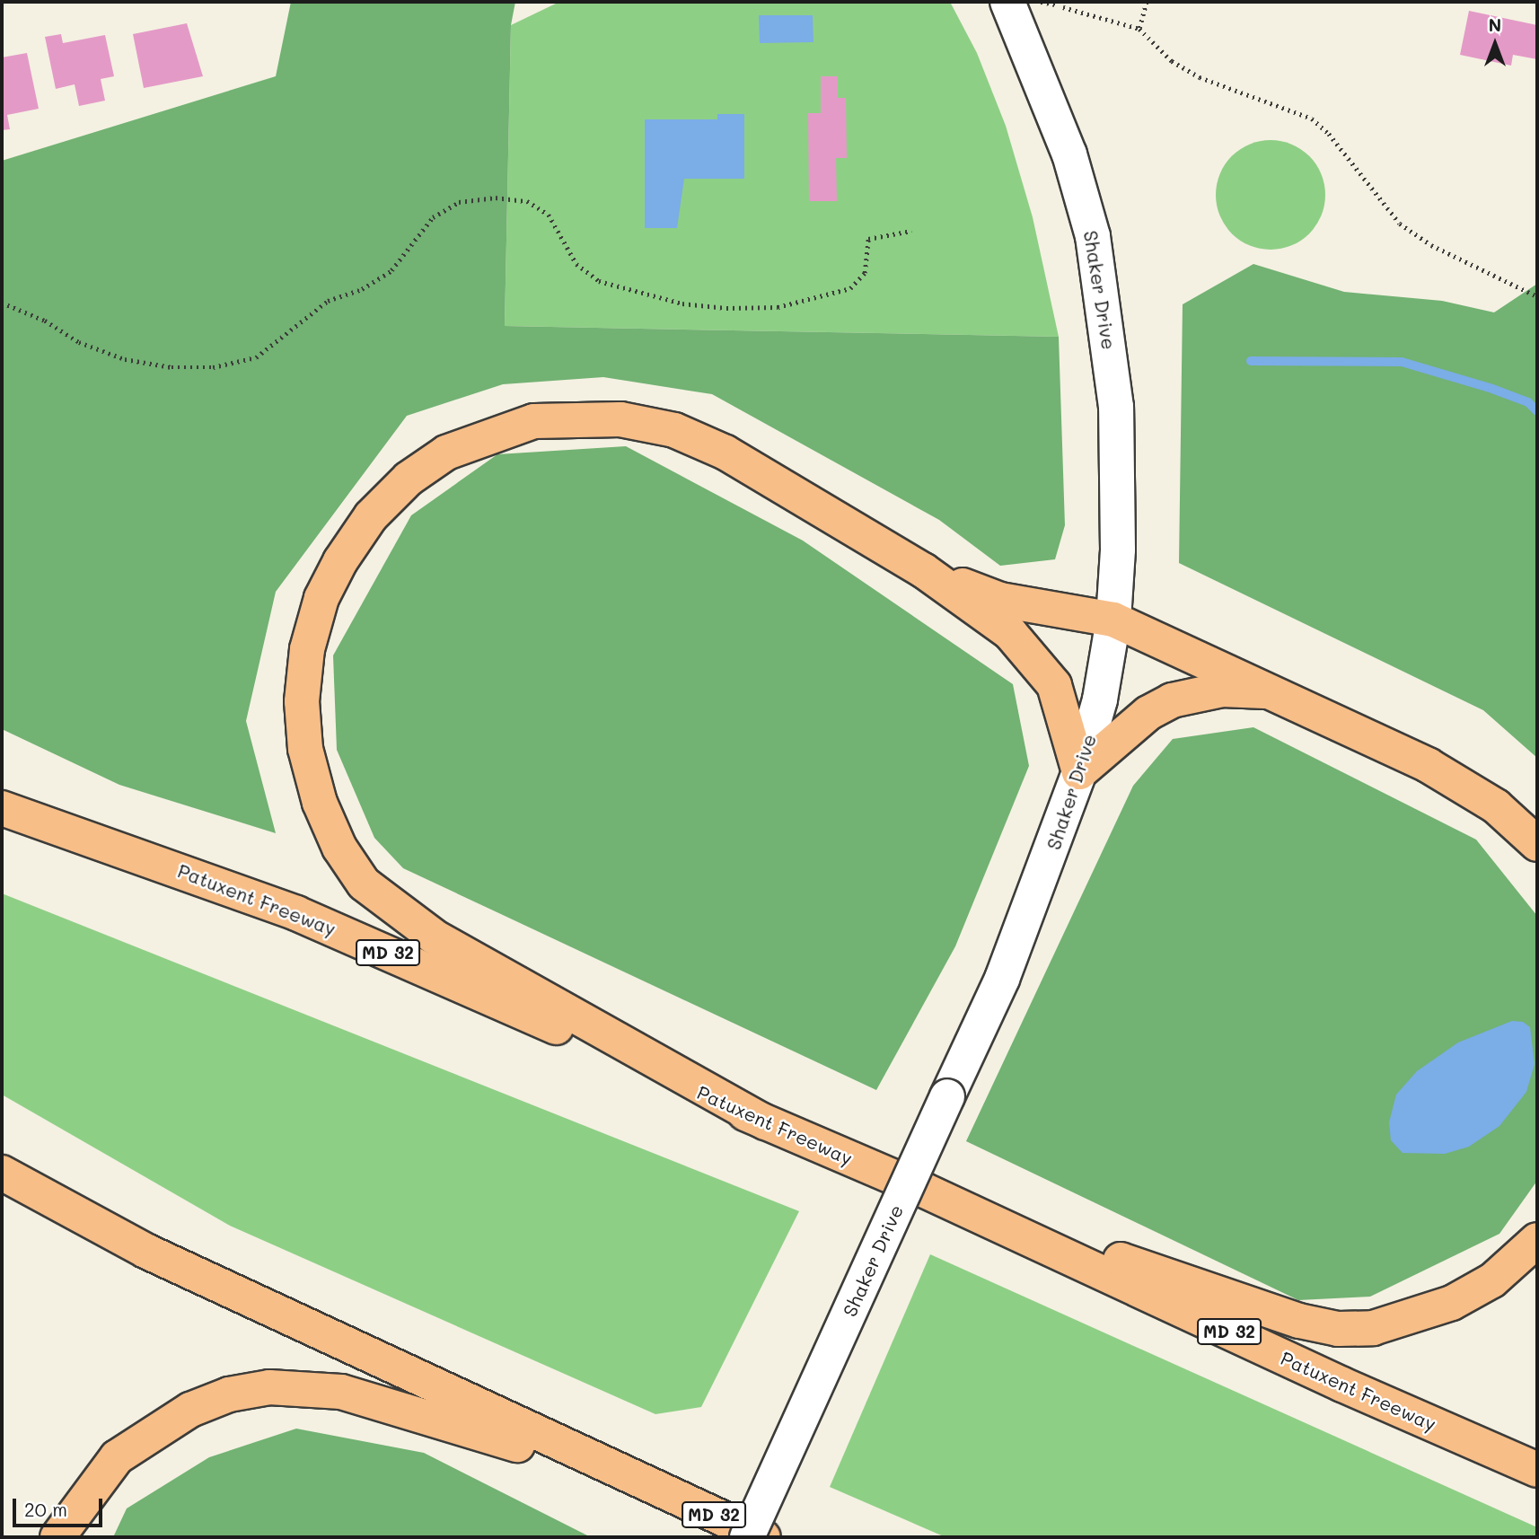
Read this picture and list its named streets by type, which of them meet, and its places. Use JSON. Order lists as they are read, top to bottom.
{
  "streets": {
    "highway": ["Patuxent Freeway", "MD 32"],
    "street": ["Shaker Drive"]
  },
  "scale_bar": "20 m",
  "north": "top"
}
